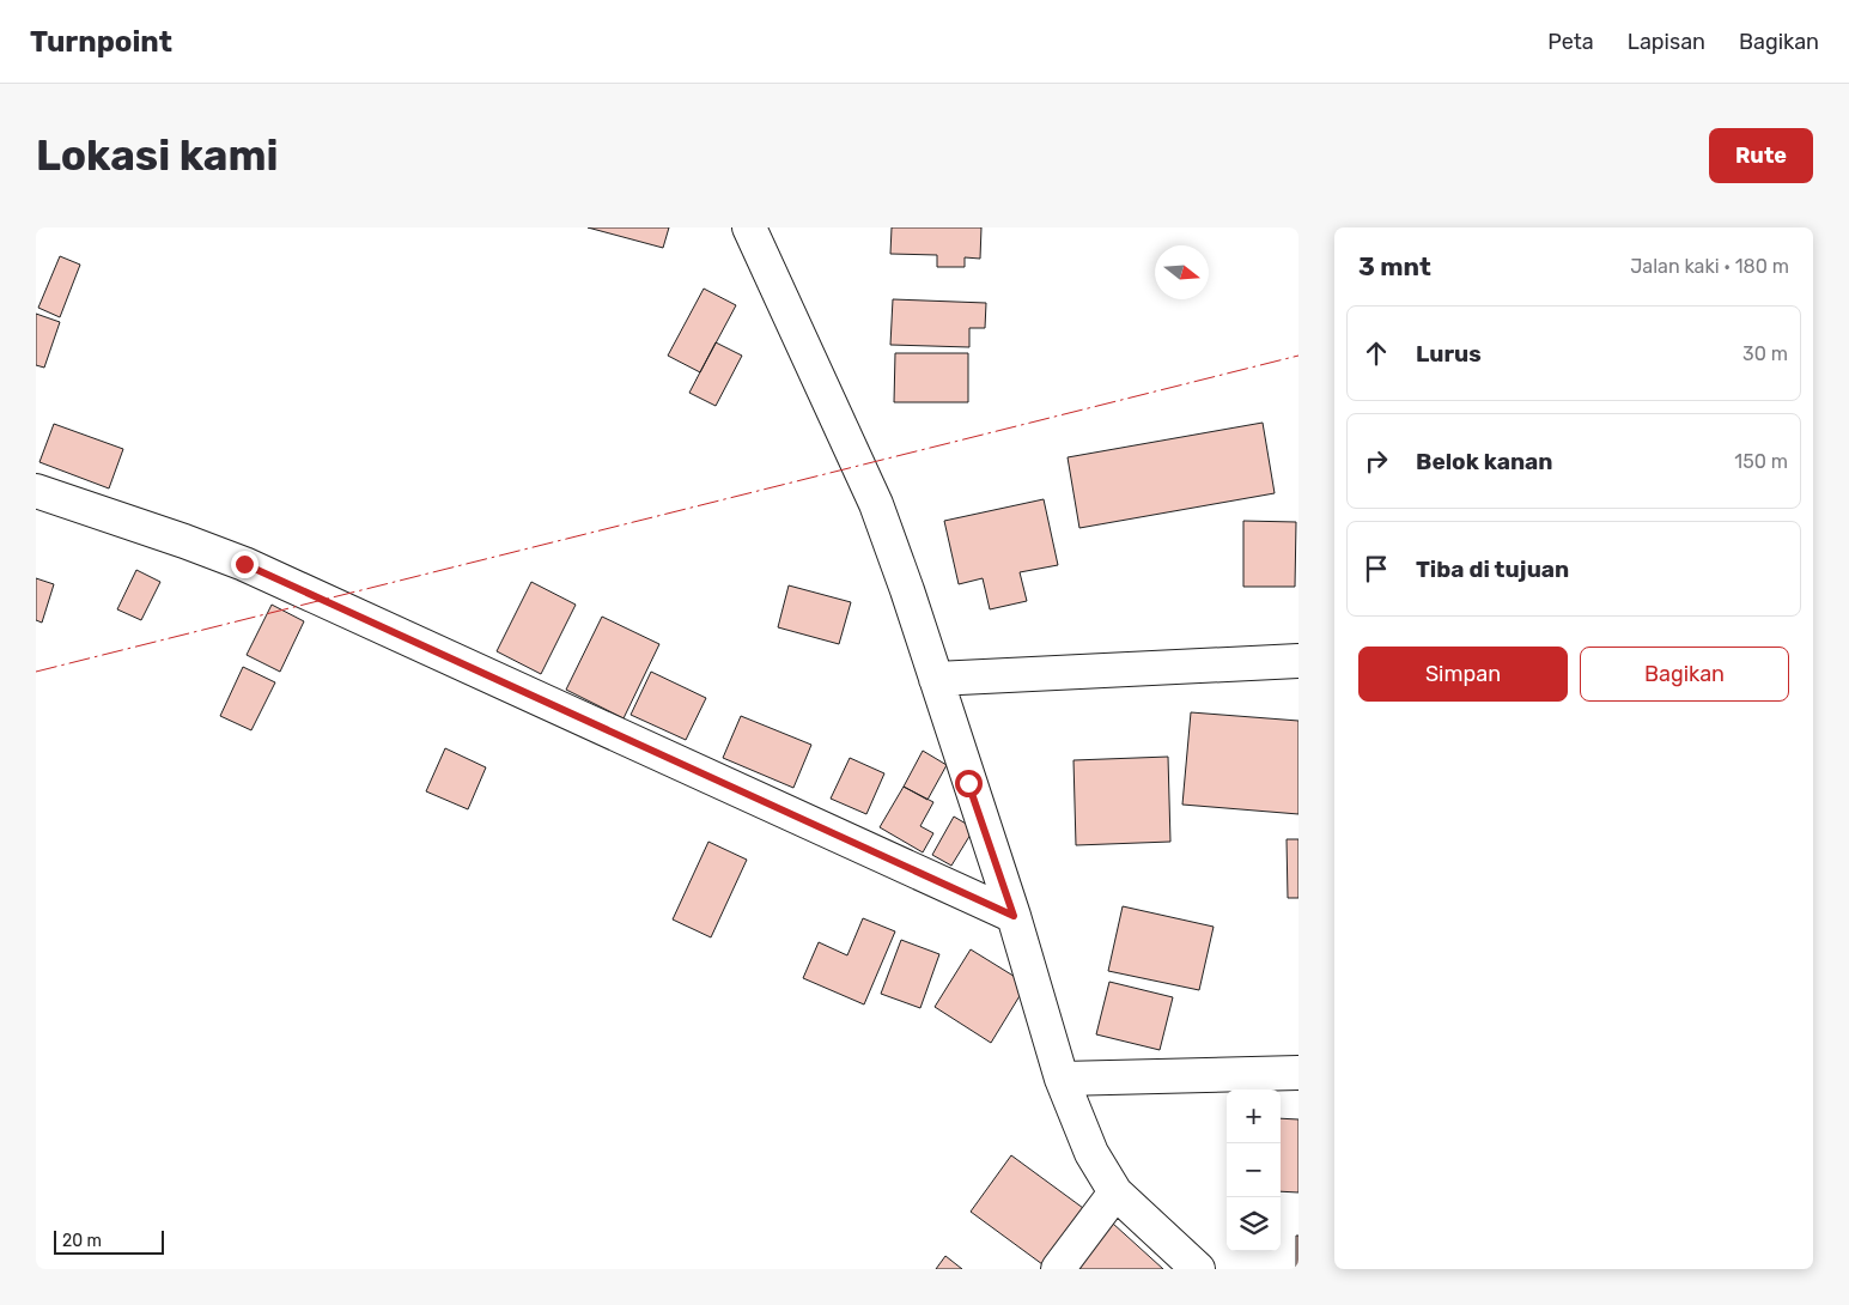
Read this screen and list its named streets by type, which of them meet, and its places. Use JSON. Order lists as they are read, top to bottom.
{
  "scale_bar": "20 m",
  "north": "right",
  "page": {
    "header": "Turnpoint",
    "nav": ["Peta", "Lapisan", "Bagikan"],
    "buttons": [
      "Rute",
      ["Simpan", "Bagikan"]
    ],
    "title": "Lokasi kami",
    "heading": ["3 mnt", "Jalan kaki · 180 m"],
    "list": [
      ["Lurus", "30 m"],
      ["Belok kanan", "150 m"],
      "Tiba di tujuan"
    ],
    "map_buttons": ["+", "−"],
    "scale": "20 m"
  }
}
